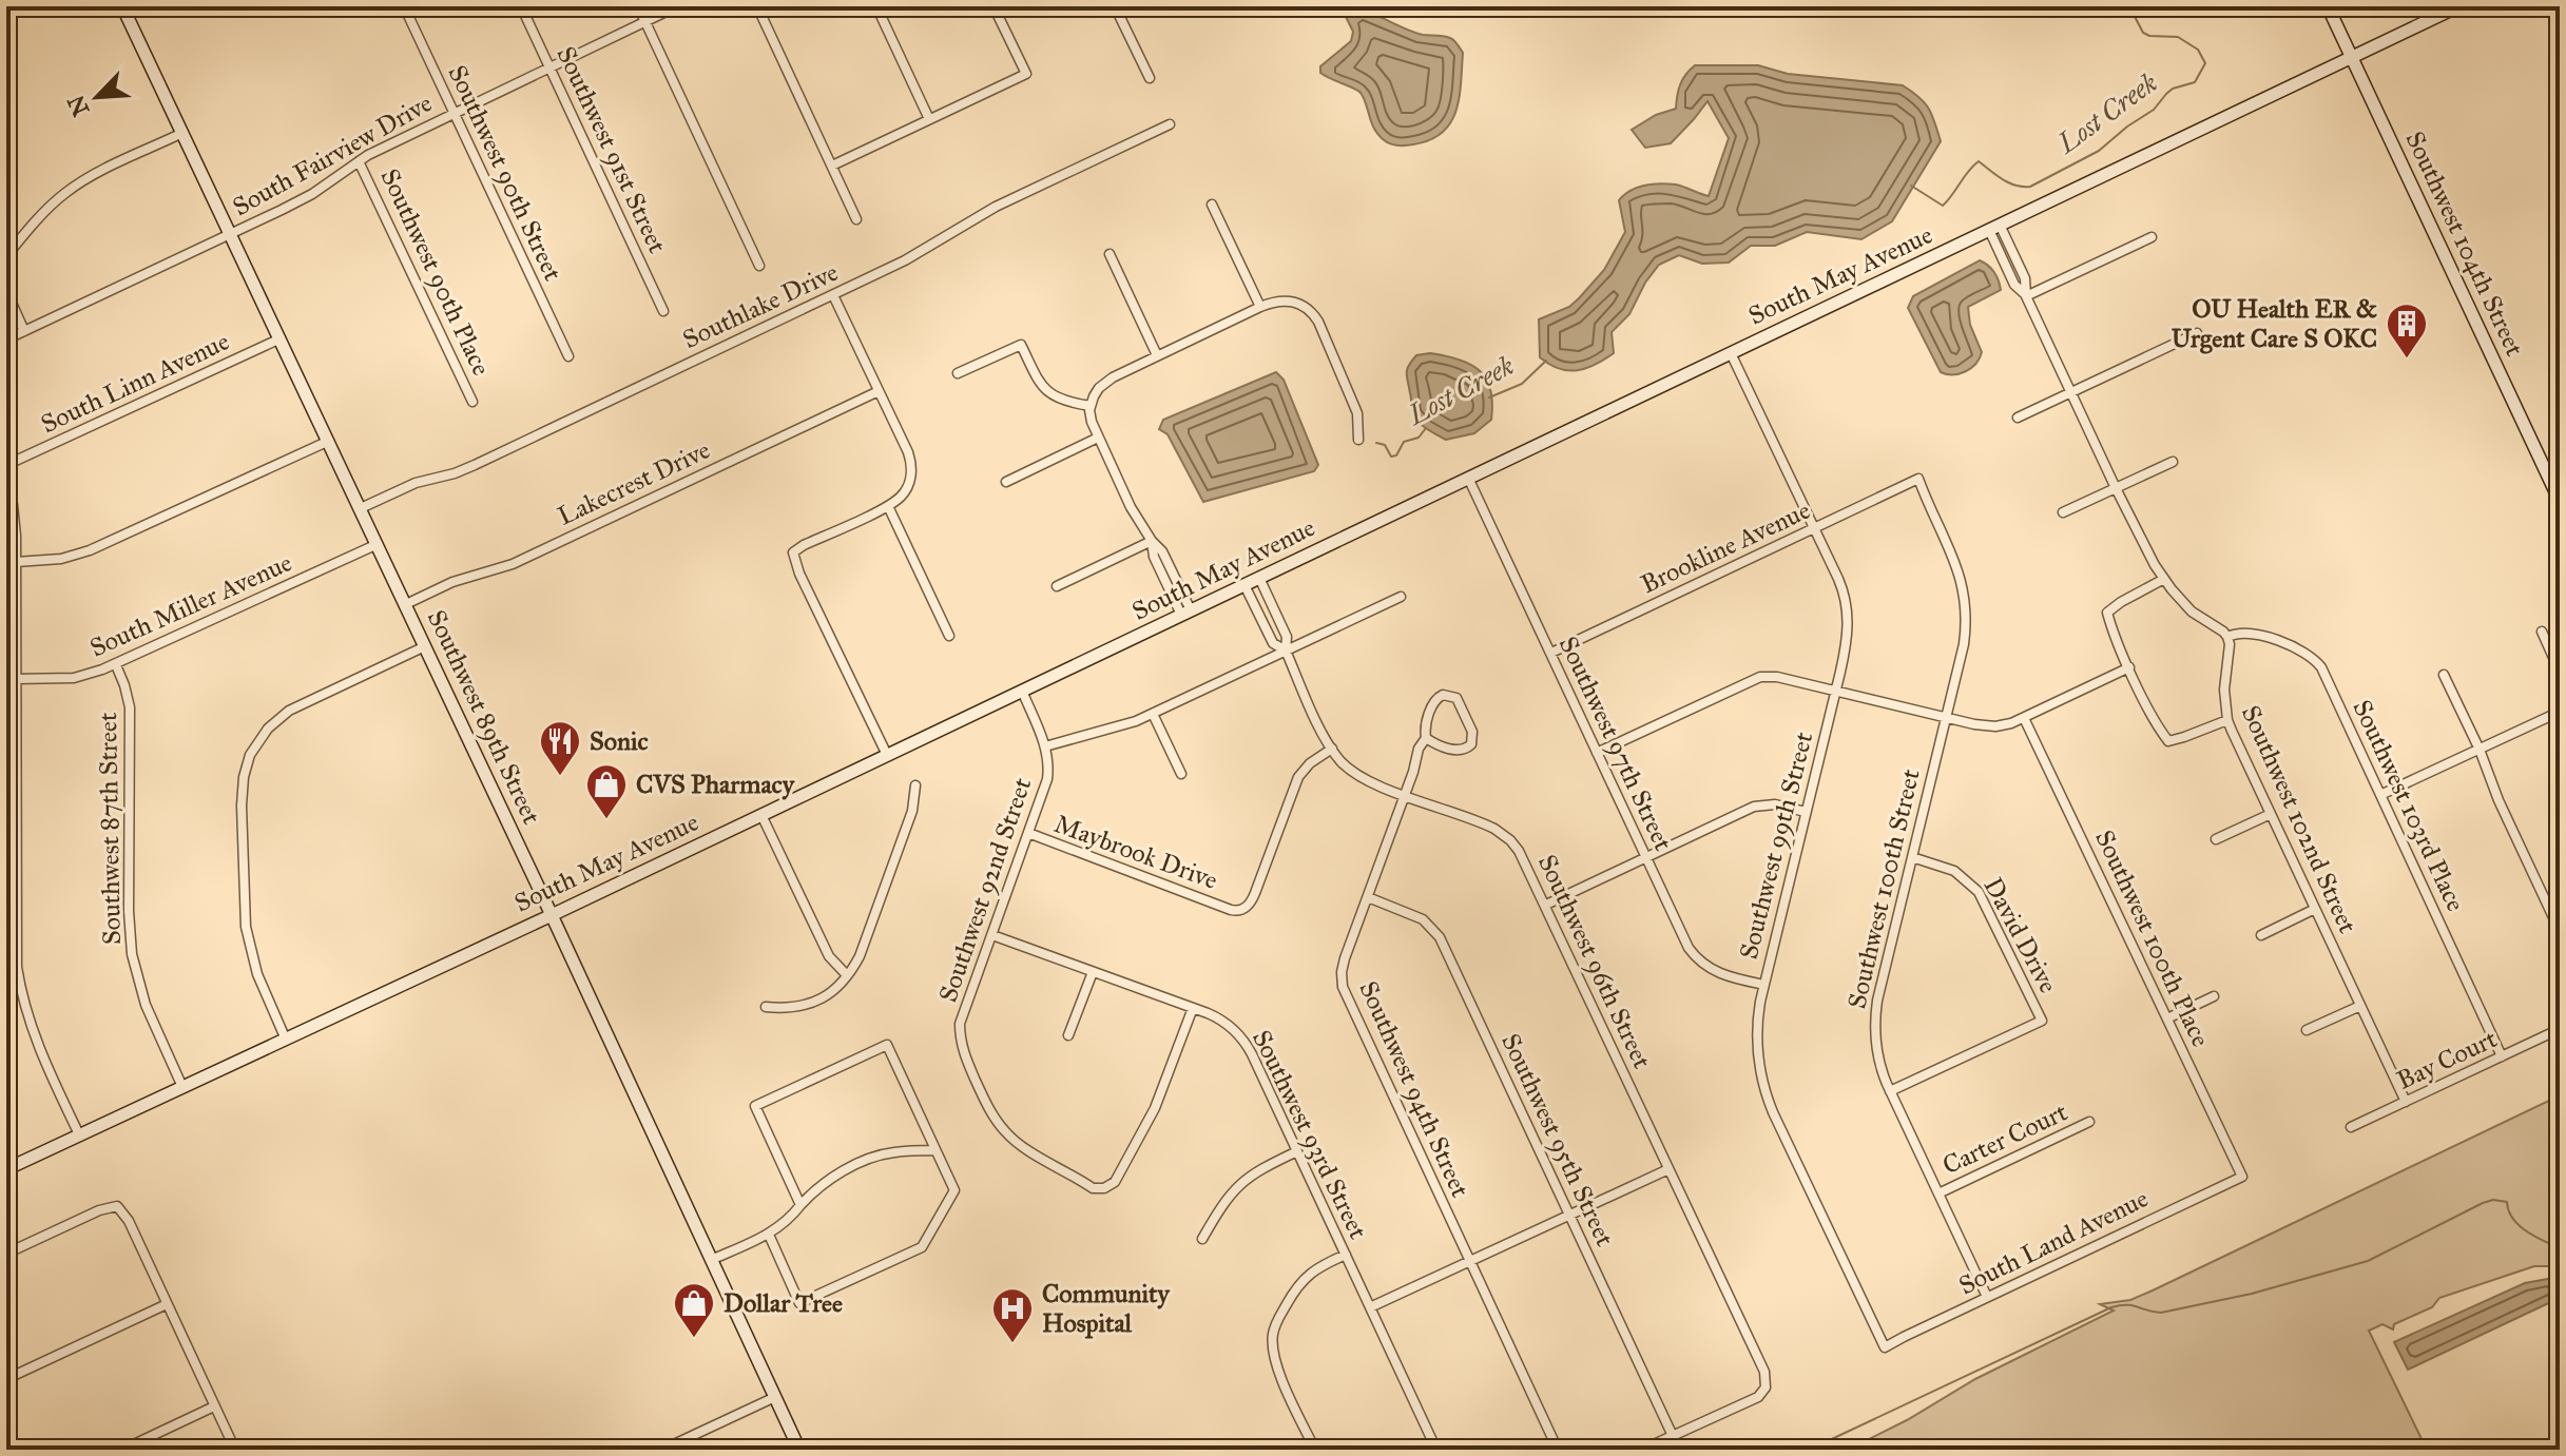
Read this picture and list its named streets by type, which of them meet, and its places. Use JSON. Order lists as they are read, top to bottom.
{
  "streets": {
    "main road": ["Southwest 104th Street", "South May Avenue", "Southwest 89th Street"],
    "street": [
      "Southwest 91st Street",
      "South Fairview Drive",
      "Southwest 90th Street",
      "Southwest 90th Place",
      "Southlake Drive",
      "South Linn Avenue",
      "Lakecrest Drive",
      "Brookline Avenue",
      "South Miller Avenue",
      "Southwest 97th Street",
      "Southwest 103rd Place",
      "Southwest 102nd Street",
      "Southwest 87th Street",
      "Southwest 99th Street",
      "Maybrook Drive",
      "Southwest 100th Street",
      "Southwest 92nd Street",
      "David Drive",
      "Southwest 100th Place",
      "Southwest 96th Street",
      "Bay Court",
      "Southwest 94th Street",
      "Southwest 93rd Street",
      "Carter Court",
      "Southwest 95th Street",
      "South Land Avenue"
    ]
  },
  "crossings": [
    ["Southwest 91st Street", "South Fairview Drive"],
    ["South Fairview Drive", "Southwest 90th Street"],
    ["South Fairview Drive", "Southwest 90th Place"],
    ["South Fairview Drive", "Southwest 89th Street"],
    ["Southwest 104th Street", "South May Avenue"],
    ["South May Avenue", "Southwest 89th Street"],
    ["South May Avenue", "Southwest 97th Street"],
    ["South May Avenue", "Southwest 87th Street"],
    ["South May Avenue", "Southwest 99th Street"],
    ["South May Avenue", "Southwest 92nd Street"],
    ["South May Avenue", "Southwest 96th Street"],
    ["Southlake Drive", "Southwest 89th Street"],
    ["South Linn Avenue", "Southwest 89th Street"],
    ["Lakecrest Drive", "Southwest 89th Street"],
    ["Brookline Avenue", "Southwest 97th Street"],
    ["Brookline Avenue", "Southwest 99th Street"],
    ["Brookline Avenue", "Southwest 100th Street"],
    ["South Miller Avenue", "Southwest 89th Street"],
    ["South Miller Avenue", "Southwest 87th Street"],
    ["Southwest 97th Street", "Southwest 99th Street"],
    ["Southwest 103rd Place", "Southwest 102nd Street"],
    ["Southwest 103rd Place", "Bay Court"],
    ["Southwest 102nd Street", "Bay Court"],
    ["Southwest 99th Street", "South Land Avenue"],
    ["Maybrook Drive", "Southwest 92nd Street"],
    ["Maybrook Drive", "Southwest 96th Street"],
    ["Southwest 100th Street", "David Drive"],
    ["Southwest 100th Street", "Carter Court"],
    ["Southwest 100th Street", "South Land Avenue"],
    ["Southwest 92nd Street", "Southwest 93rd Street"],
    ["Southwest 100th Place", "South Land Avenue"],
    ["Southwest 96th Street", "Southwest 94th Street"],
    ["Southwest 96th Street", "Southwest 95th Street"],
    ["Southwest 94th Street", "Southwest 95th Street"]
  ],
  "water": ["Lost Creek"],
  "places": {
    "building": ["OU Health ER & Urgent Care S OKC"],
    "restaurant": ["Sonic"],
    "shop": ["CVS Pharmacy", "Dollar Tree"],
    "hospital": ["Community Hospital"]
  },
  "north": "bottom left"
}
